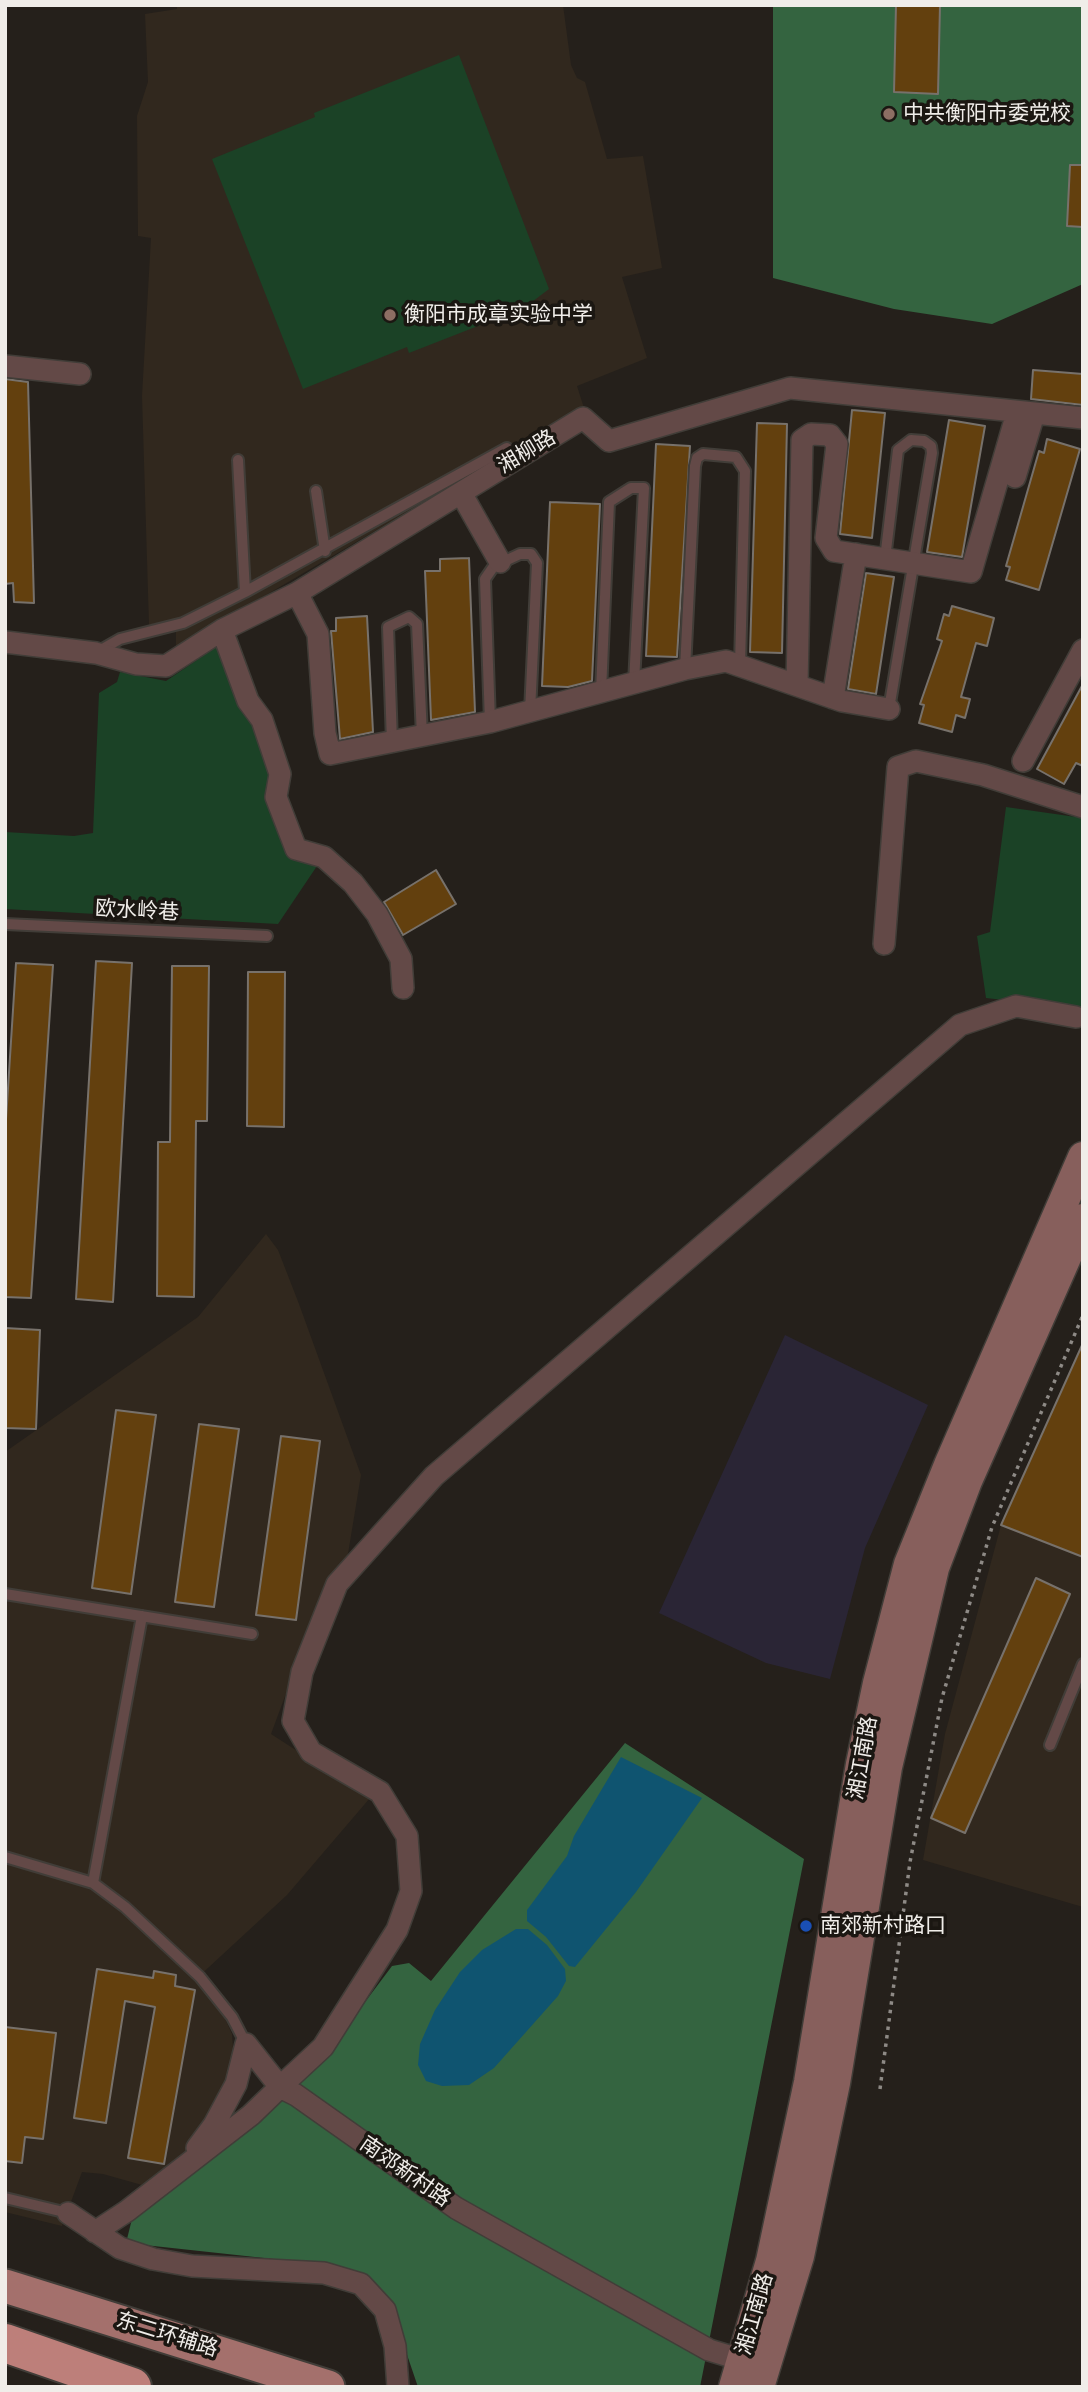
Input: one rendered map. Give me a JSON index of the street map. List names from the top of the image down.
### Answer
{
  "streets": {
    "main road": ["湘江南路", "东二环辅路"],
    "street": ["湘柳路", "南郊新村路"],
    "lane": ["欧水岭巷"]
  },
  "crossings": [
    ["湘江南路", "南郊新村路"]
  ],
  "places": ["中共衡阳市委党校", "衡阳市成章实验中学", "南郊新村路口"]
}
